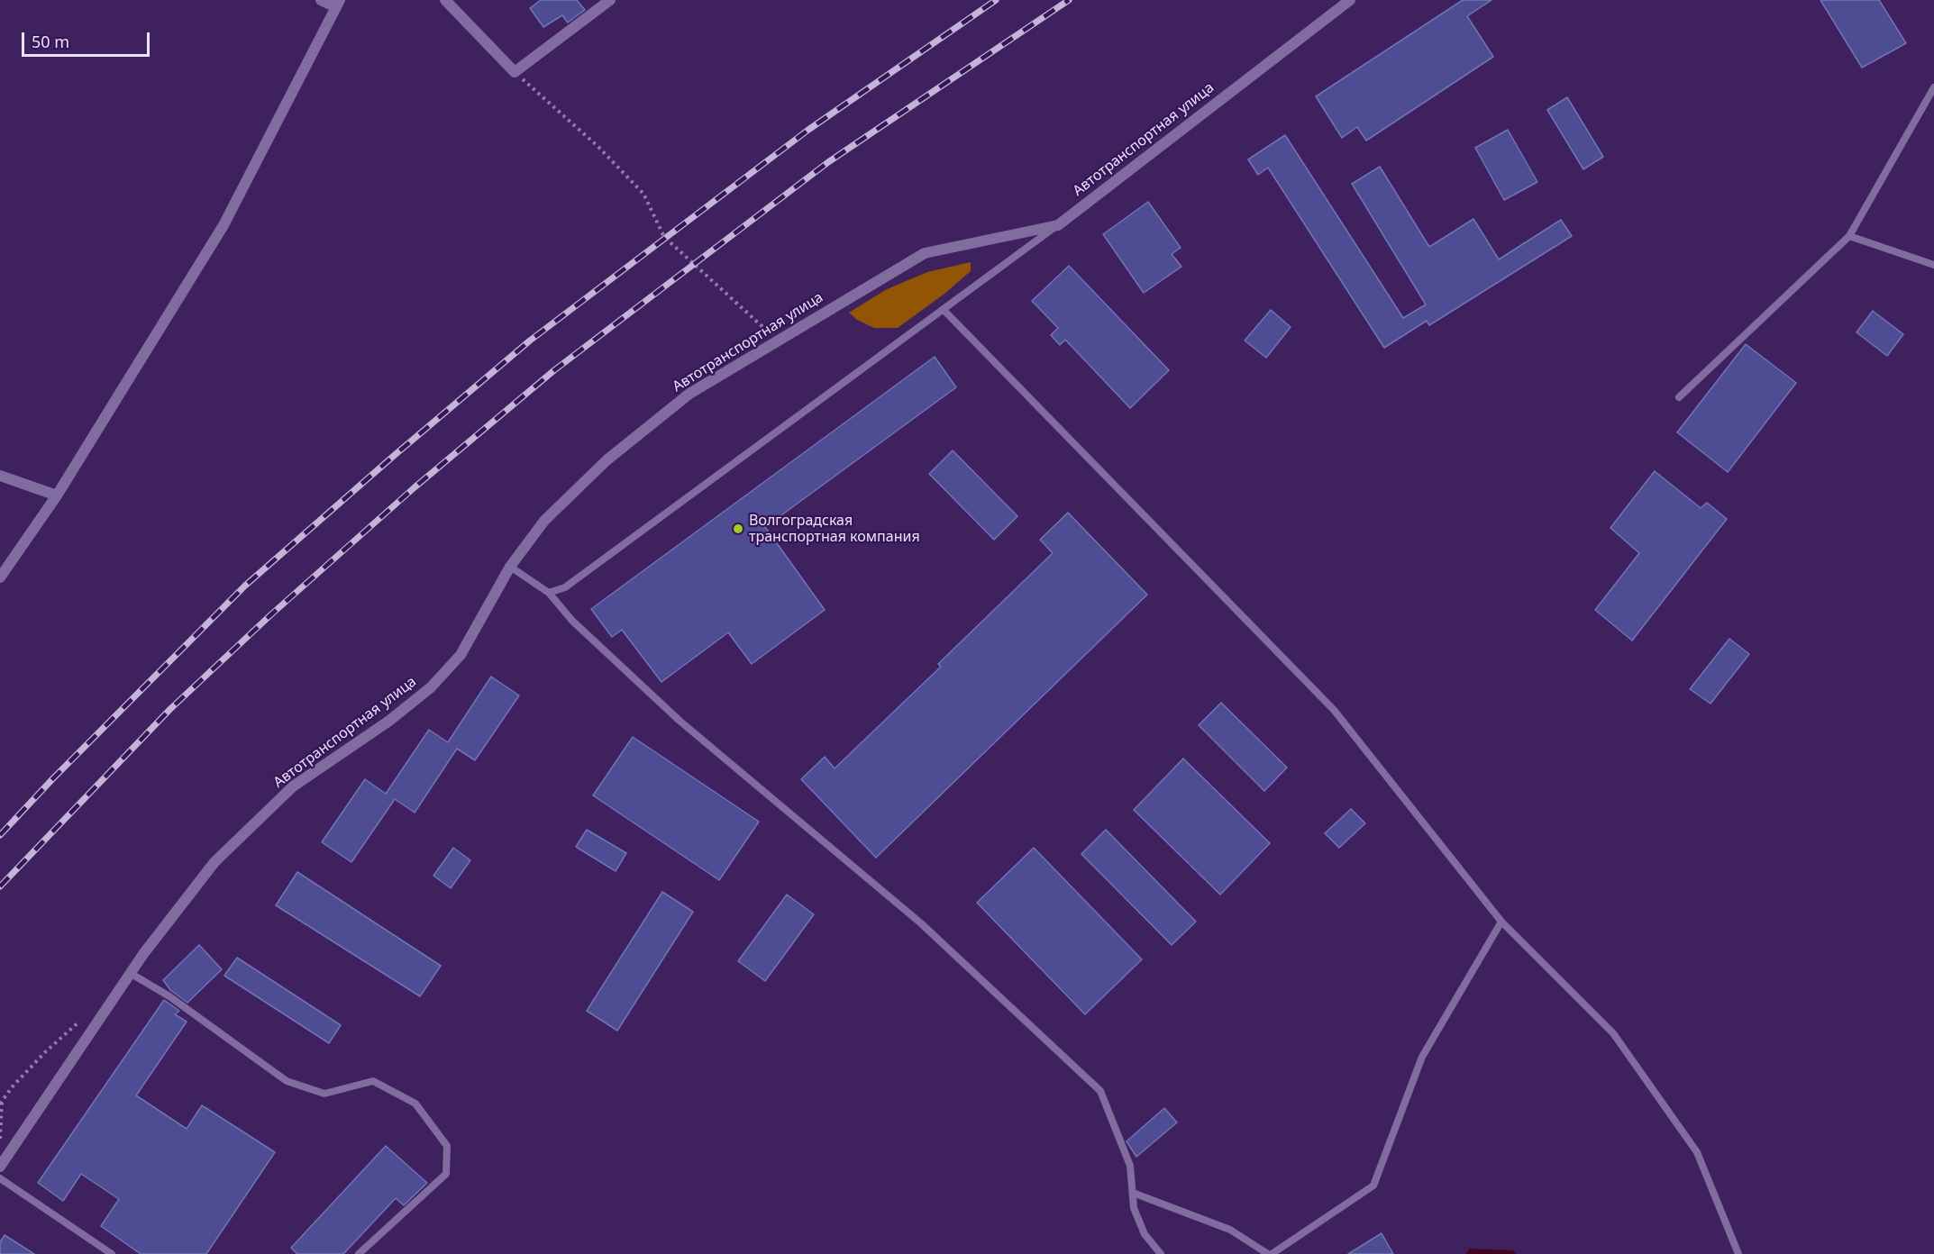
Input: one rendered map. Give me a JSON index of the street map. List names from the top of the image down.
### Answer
{
  "streets": {
    "street": ["Автотранспортная улица"]
  },
  "places": ["Волгоградская транспортная компания"],
  "scale_bar": "50 m"
}
